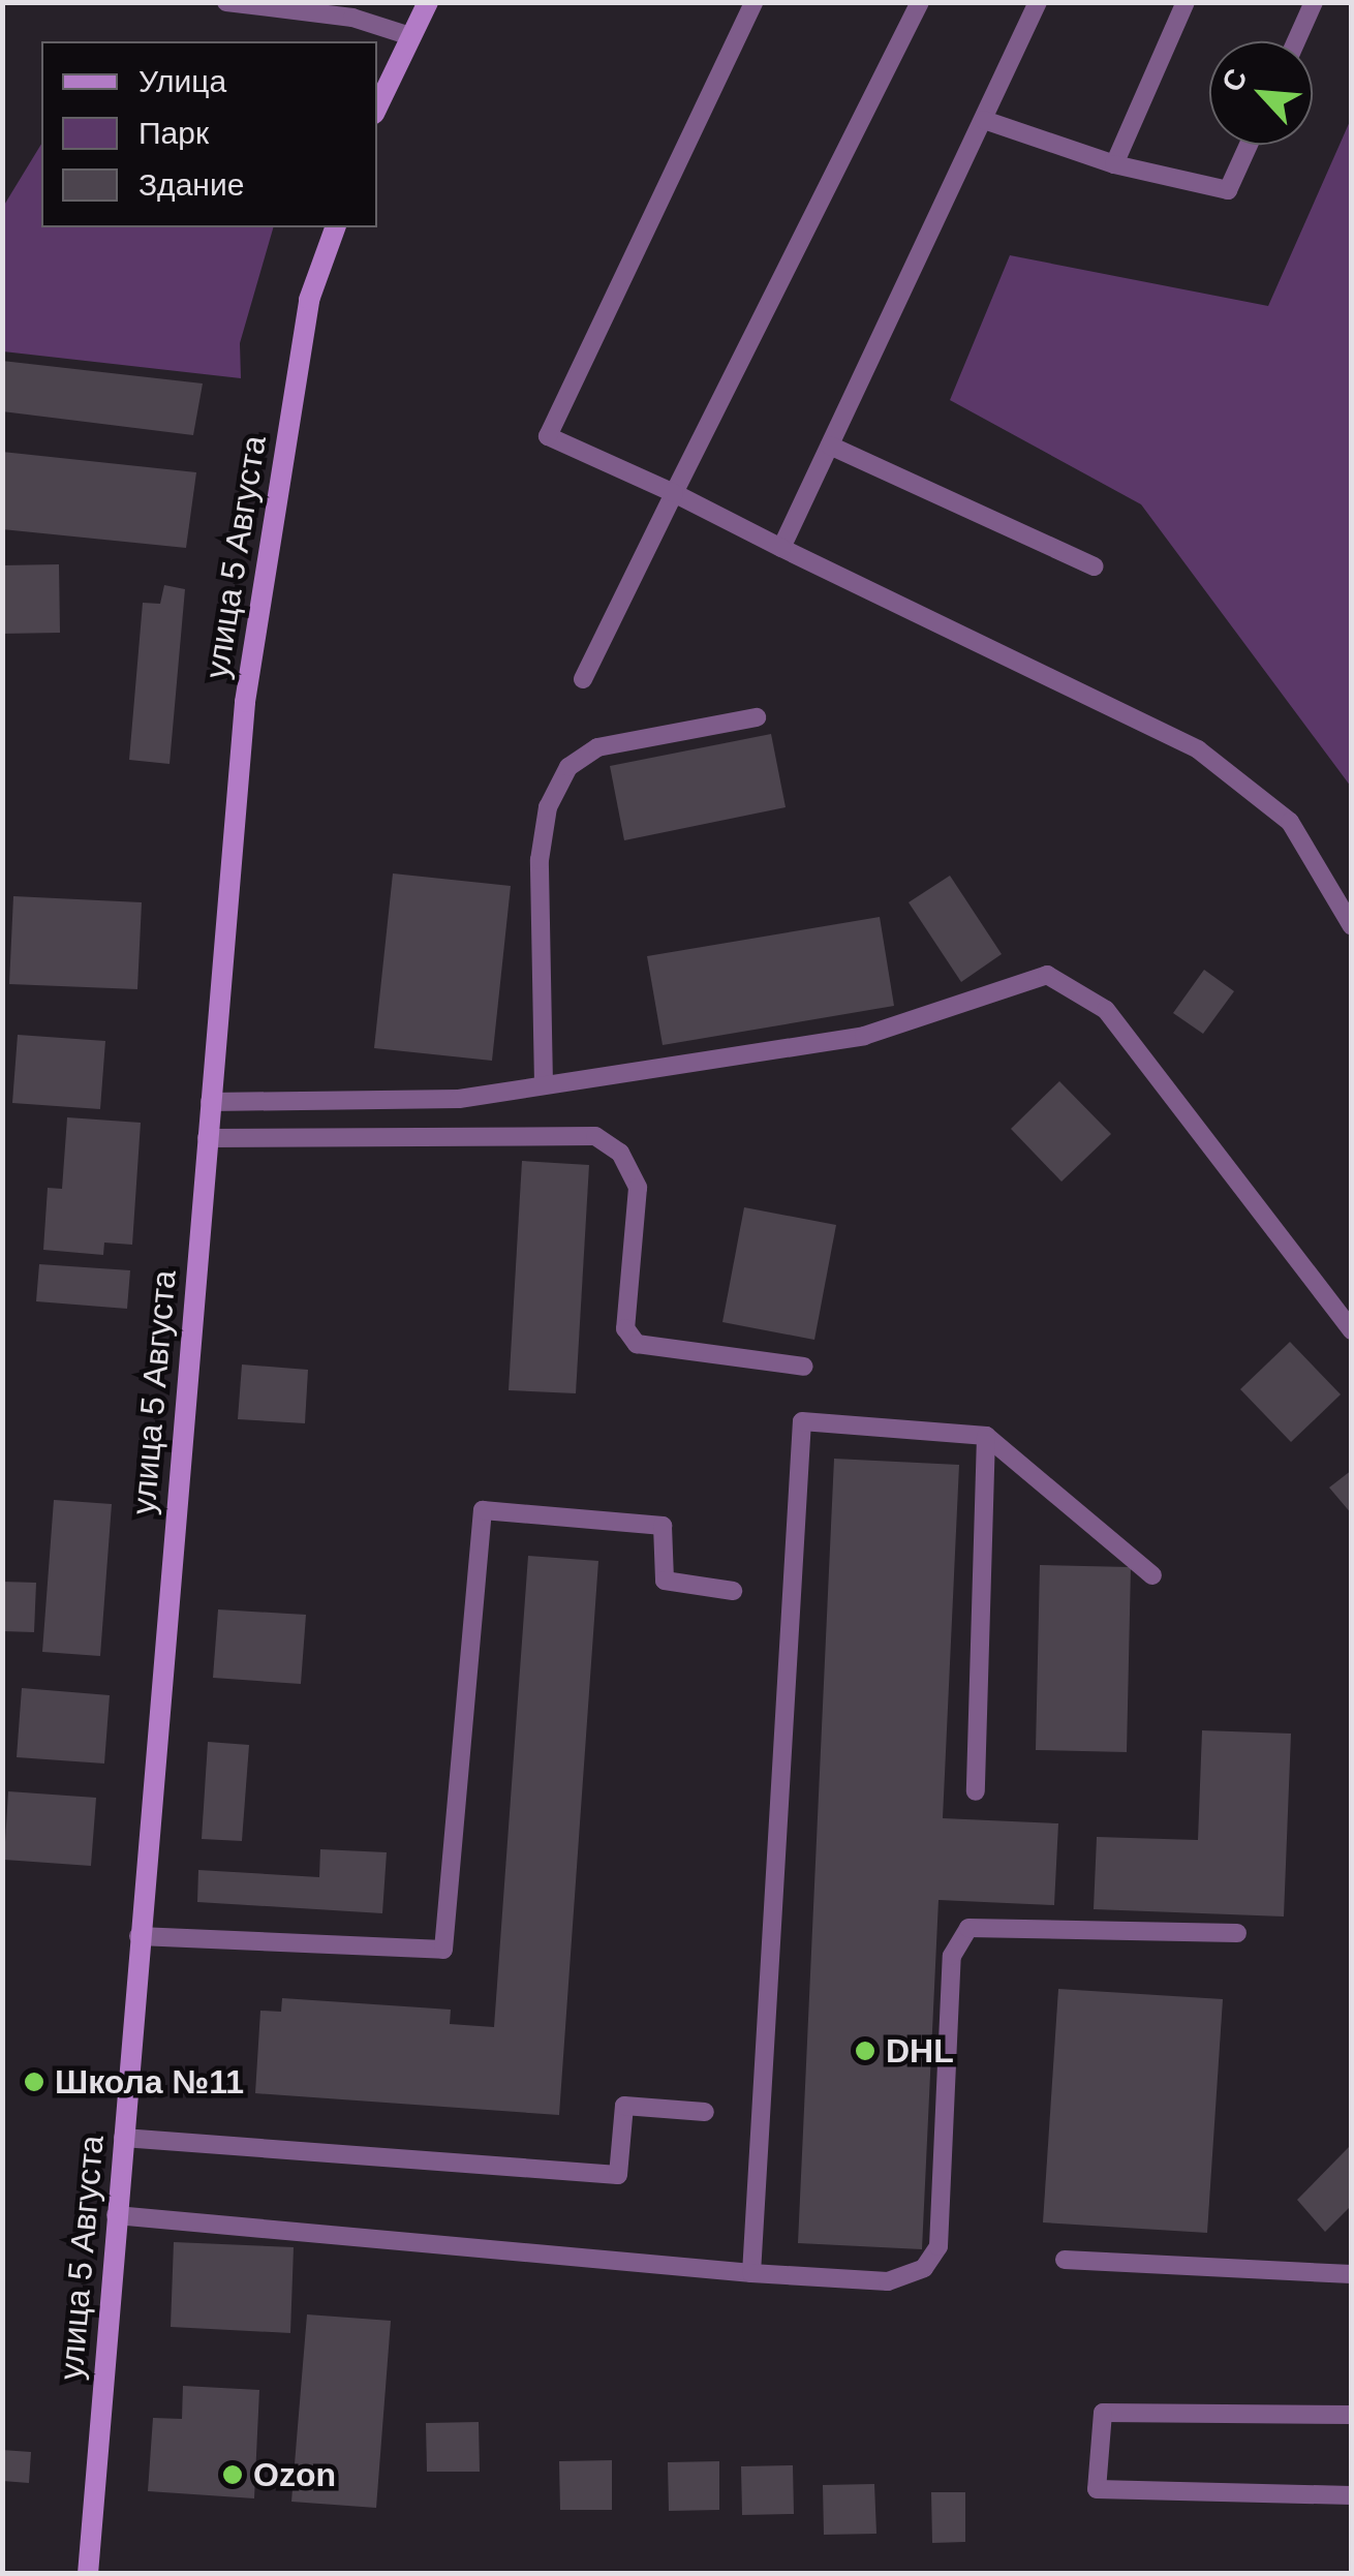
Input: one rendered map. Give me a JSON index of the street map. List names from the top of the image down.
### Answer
{
  "streets": {
    "main road": ["улица 5 Августа"]
  },
  "places": ["DHL", "Школа №11", "Ozon"],
  "legend": ["Улица", "Парк", "Здание"],
  "north": "top left"
}
